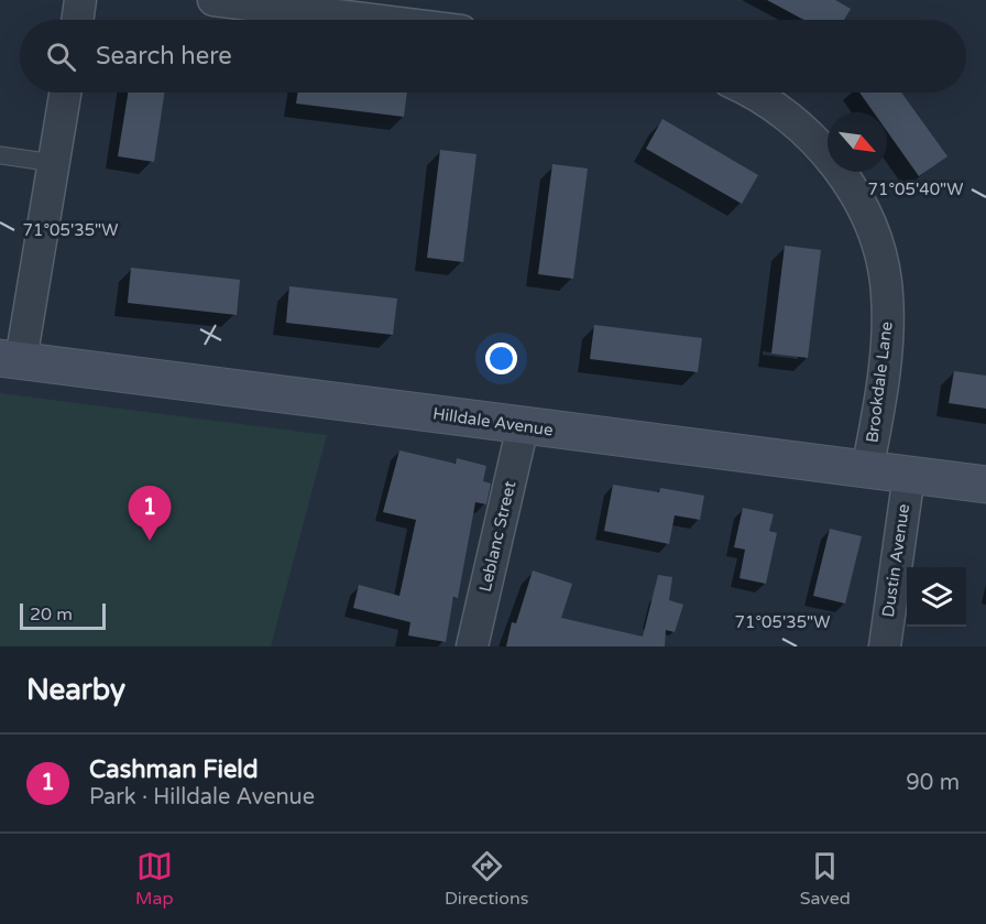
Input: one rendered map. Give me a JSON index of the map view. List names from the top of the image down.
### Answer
{
  "streets": {
    "main road": ["Hilldale Avenue"],
    "street": ["Brookdale Lane", "Leblanc Street", "Dustin Avenue"]
  },
  "crossings": [
    ["Brookdale Lane", "Hilldale Avenue"],
    ["Hilldale Avenue", "Leblanc Street"],
    ["Hilldale Avenue", "Dustin Avenue"]
  ],
  "scale_bar": "20 m",
  "north": "bottom right",
  "page": {
    "search": "Search here",
    "pins": "1",
    "scale": "20 m",
    "heading": "Nearby",
    "list": [
      {
        "mark": "1",
        "name": "Cashman Field",
        "note": "Park · Hilldale Avenue",
        "value": "90 m"
      }
    ],
    "nav": ["Map", "Directions", "Saved"]
  },
  "coordinates": ["71°05'40\"W", "71°05'35\"W"]
}
